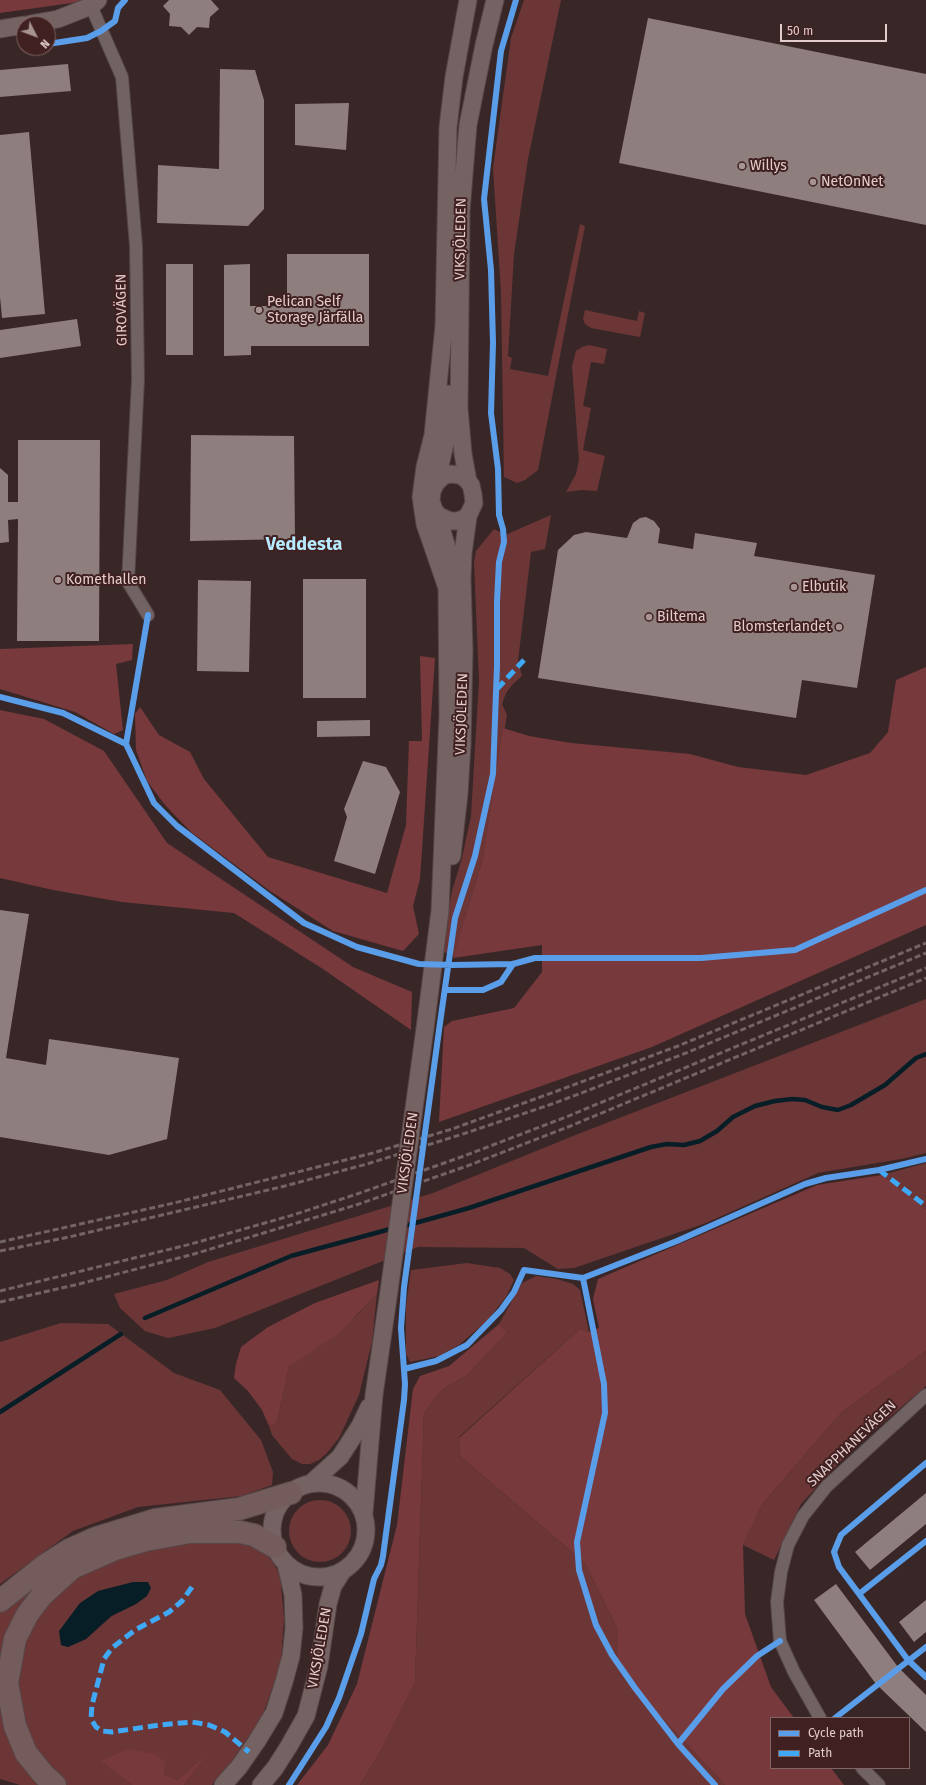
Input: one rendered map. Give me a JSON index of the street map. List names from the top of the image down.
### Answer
{
  "streets": {
    "main road": ["VIKSJÖLEDEN"],
    "street": ["GIROVÄGEN", "SNAPPHANEVÄGEN"]
  },
  "districts": ["Veddesta"],
  "places": [
    "Willys",
    "NetOnNet",
    "Pelican Self Storage Järfälla",
    "Komethallen",
    "Elbutik",
    "Biltema",
    "Blomsterlandet"
  ],
  "legend": ["Cycle path", "Path"],
  "scale_bar": "50 m",
  "north": "bottom right"
}
